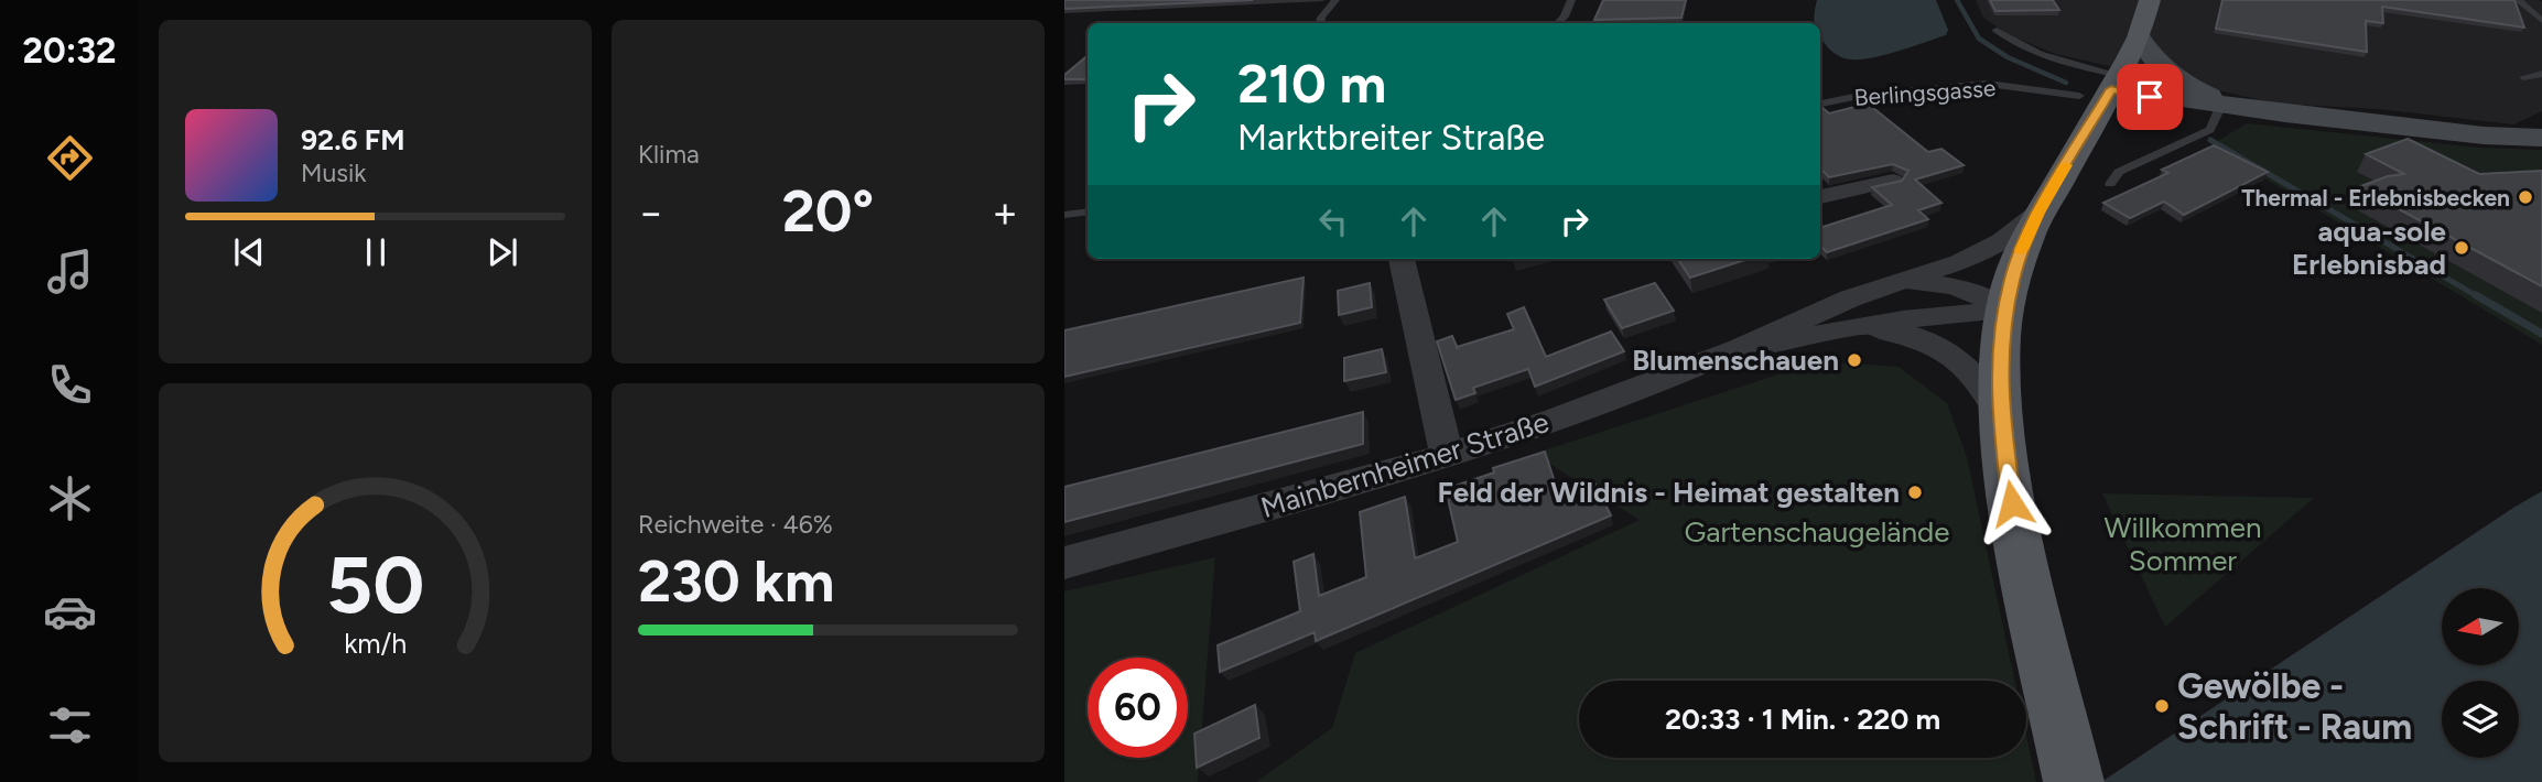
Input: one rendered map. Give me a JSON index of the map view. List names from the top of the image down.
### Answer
{
  "streets": {
    "main road": ["Mainbernheimer Straße"],
    "lane": ["Berlingsgasse"]
  },
  "parks": ["Willkommen Sommer", "Gartenschaugelände"],
  "places": [
    "Thermal - Erlebnisbecken",
    "aqua-sole Erlebnisbad",
    "Blumenschauen",
    "Feld der Wildnis - Heimat gestalten",
    "Gewölbe - Schrift - Raum"
  ],
  "north": "left",
  "page": {
    "tabs": "20:32",
    "tile": [
      "Klima",
      ["Reichweite · 46%", "230 km"]
    ],
    "turn": ["210 m", "Marktbreiter Straße"],
    "song": ["92.6 FM", "Musik"],
    "heat": ["−", "20°", "+"],
    "limit": "60",
    "trip": "20:33 · 1 Min. · 220 m",
    "gauge": ["50", "km/h"]
  }
}
